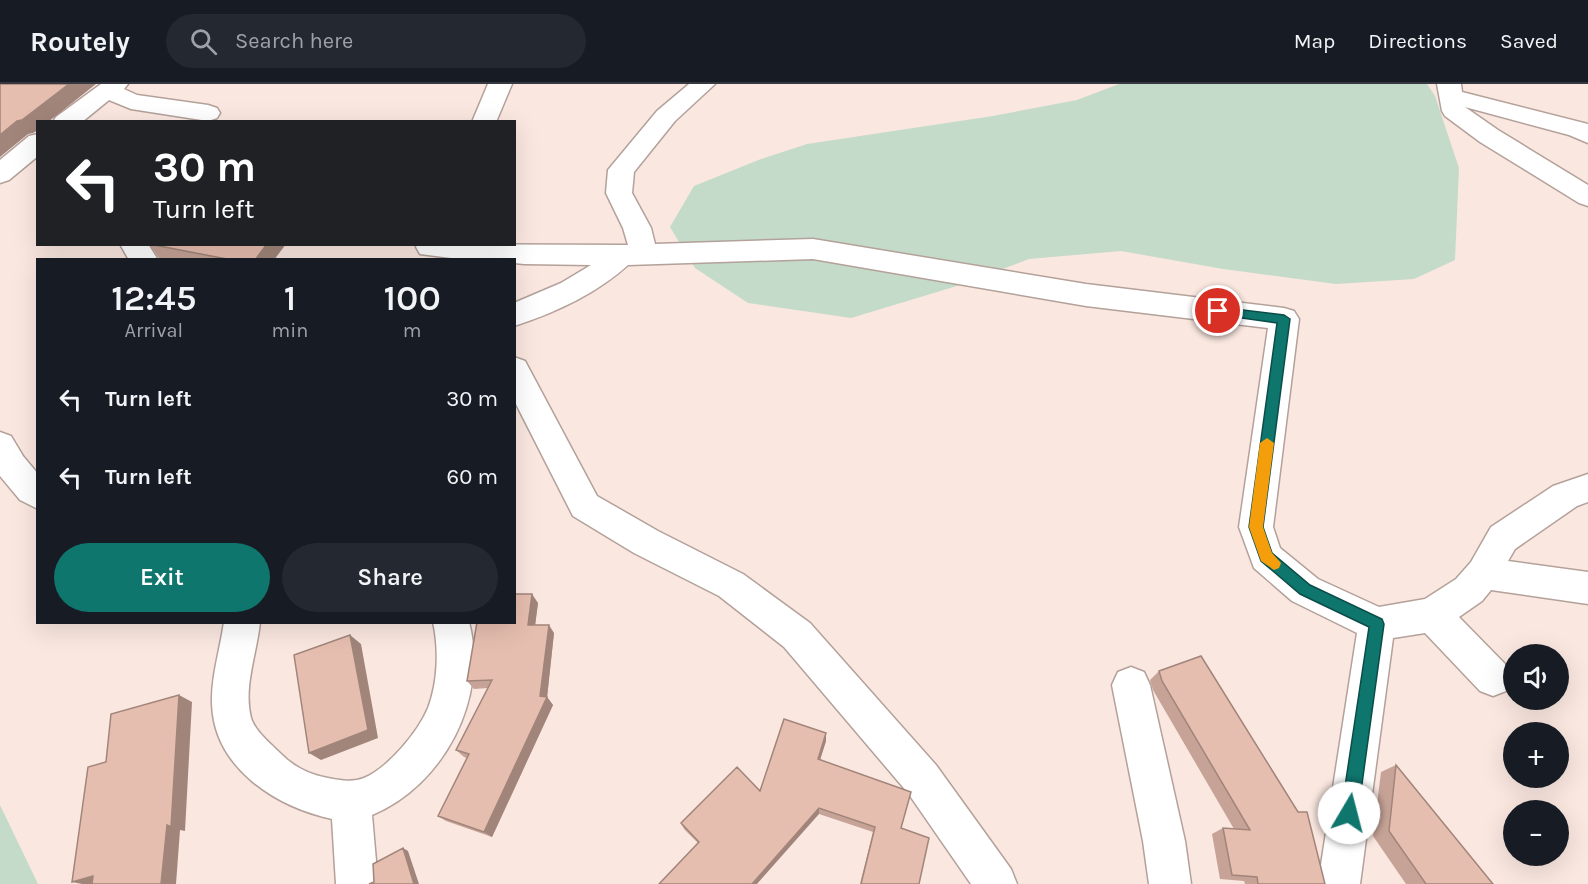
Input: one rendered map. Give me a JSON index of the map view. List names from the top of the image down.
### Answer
{
  "page": {
    "header": "Routely",
    "search": "Search here",
    "nav": ["Map", "Directions", "Saved"],
    "turn": ["30 m", "Turn left"],
    "eta": [
      "12:45",
      "Arrival",
      "1",
      "min",
      "100",
      "m"
    ],
    "list": [
      {
        "name": "Turn left",
        "value": "30 m"
      },
      {
        "name": "Turn left",
        "value": "60 m"
      }
    ],
    "buttons": ["Exit", "Share"],
    "map_buttons": ["+", "−"]
  }
}
